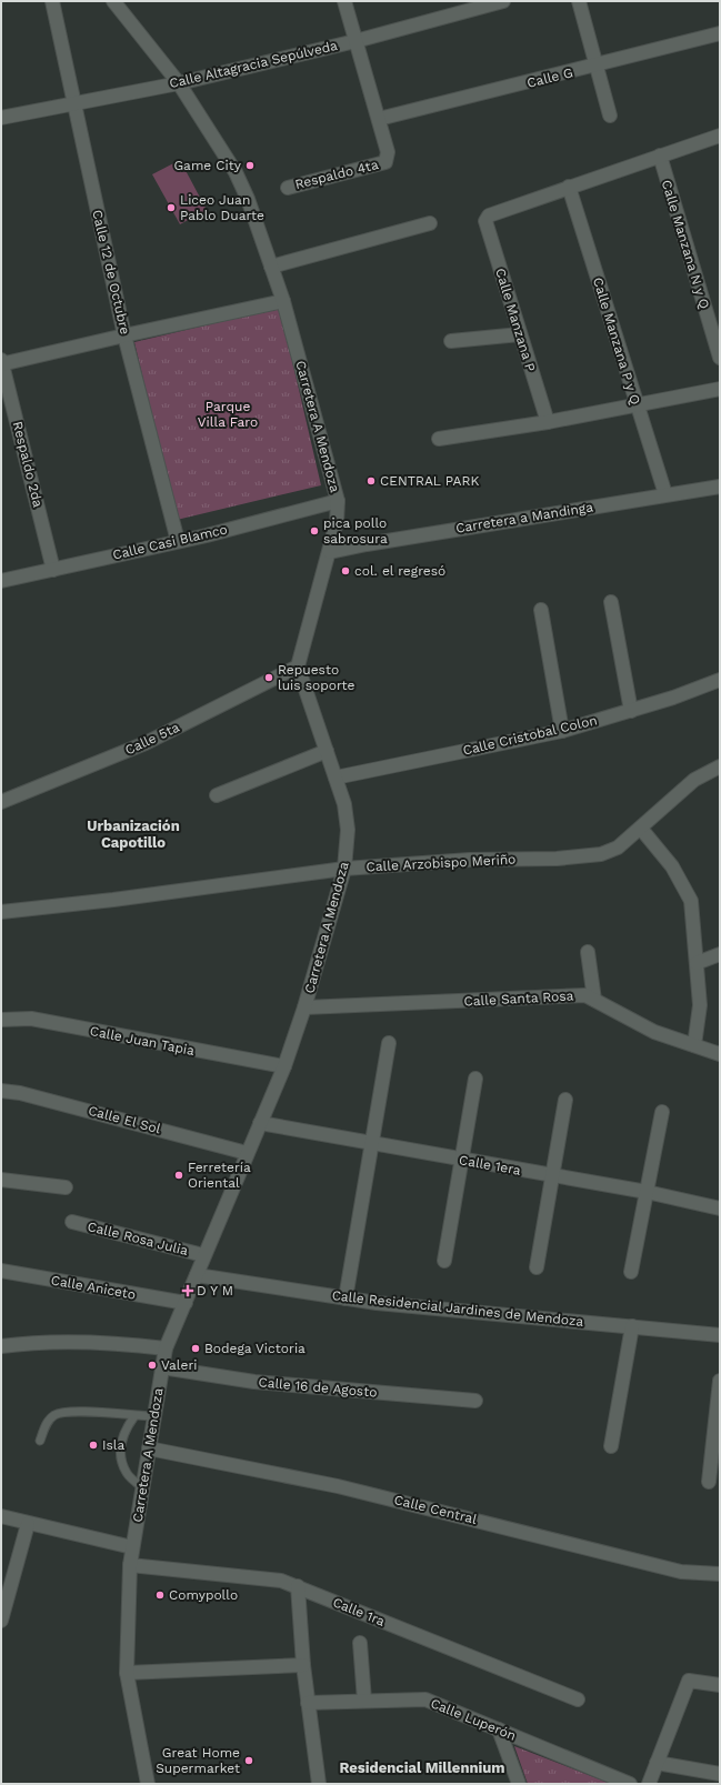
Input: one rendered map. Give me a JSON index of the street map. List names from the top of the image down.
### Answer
{
  "streets": {
    "street": [
      "Calle Altagracia Sepúlveda",
      "Calle G",
      "Respaldo 4ta",
      "Calle Manzana N y Q",
      "Calle 12 de Octubre",
      "Calle Manzana P",
      "Calle Manzana P y Q",
      "Carretera A Mendoza",
      "Respaldo 2da",
      "Carretera a Mandinga",
      "Calle Casi Blamco",
      "Calle Cristobal Colon",
      "Calle 5ta",
      "Calle Arzobispo Meriño",
      "Calle Santa Rosa",
      "Calle Juan Tapia",
      "Calle El Sol",
      "Calle 1era",
      "Calle Rosa Julia",
      "Calle Aniceto",
      "Calle Residencial Jardines de Mendoza",
      "Calle 16 de Agosto",
      "Calle Central",
      "Calle 1ra",
      "Calle Luperón"
    ]
  },
  "crossings": [
    ["Calle Altagracia Sepúlveda", "Calle 12 de Octubre"],
    ["Calle Altagracia Sepúlveda", "Carretera A Mendoza"],
    ["Calle G", "Respaldo 4ta"],
    ["Calle 12 de Octubre", "Calle Casi Blamco"],
    ["Calle Manzana P", "Calle Manzana P y Q"],
    ["Calle Manzana P y Q", "Carretera a Mandinga"],
    ["Carretera A Mendoza", "Carretera a Mandinga"],
    ["Carretera A Mendoza", "Calle Casi Blamco"],
    ["Carretera A Mendoza", "Calle Cristobal Colon"],
    ["Carretera A Mendoza", "Calle 5ta"],
    ["Carretera A Mendoza", "Calle Arzobispo Meriño"],
    ["Carretera A Mendoza", "Calle Santa Rosa"],
    ["Carretera A Mendoza", "Calle Juan Tapia"],
    ["Carretera A Mendoza", "Calle El Sol"],
    ["Carretera A Mendoza", "Calle 1era"],
    ["Carretera A Mendoza", "Calle Rosa Julia"],
    ["Carretera A Mendoza", "Calle Aniceto"],
    ["Carretera A Mendoza", "Calle Residencial Jardines de Mendoza"],
    ["Carretera A Mendoza", "Calle 16 de Agosto"],
    ["Carretera A Mendoza", "Calle Central"],
    ["Carretera A Mendoza", "Calle 1ra"],
    ["Respaldo 2da", "Calle Casi Blamco"]
  ],
  "districts": ["Urbanización Capotillo", "Residencial Millennium"],
  "parks": ["Parque Villa Faro"],
  "places": {
    "other": [
      "Game City",
      "Liceo Juan Pablo Duarte",
      "CENTRAL PARK",
      "pica pollo sabrosura",
      "col. el regresó",
      "Repuesto luis soporte",
      "Ferretería Oriental",
      "Bodega Victoria",
      "Valeri",
      "Isla",
      "Comypollo",
      "Great Home Supermarket"
    ],
    "health": ["D Y M"]
  }
}
